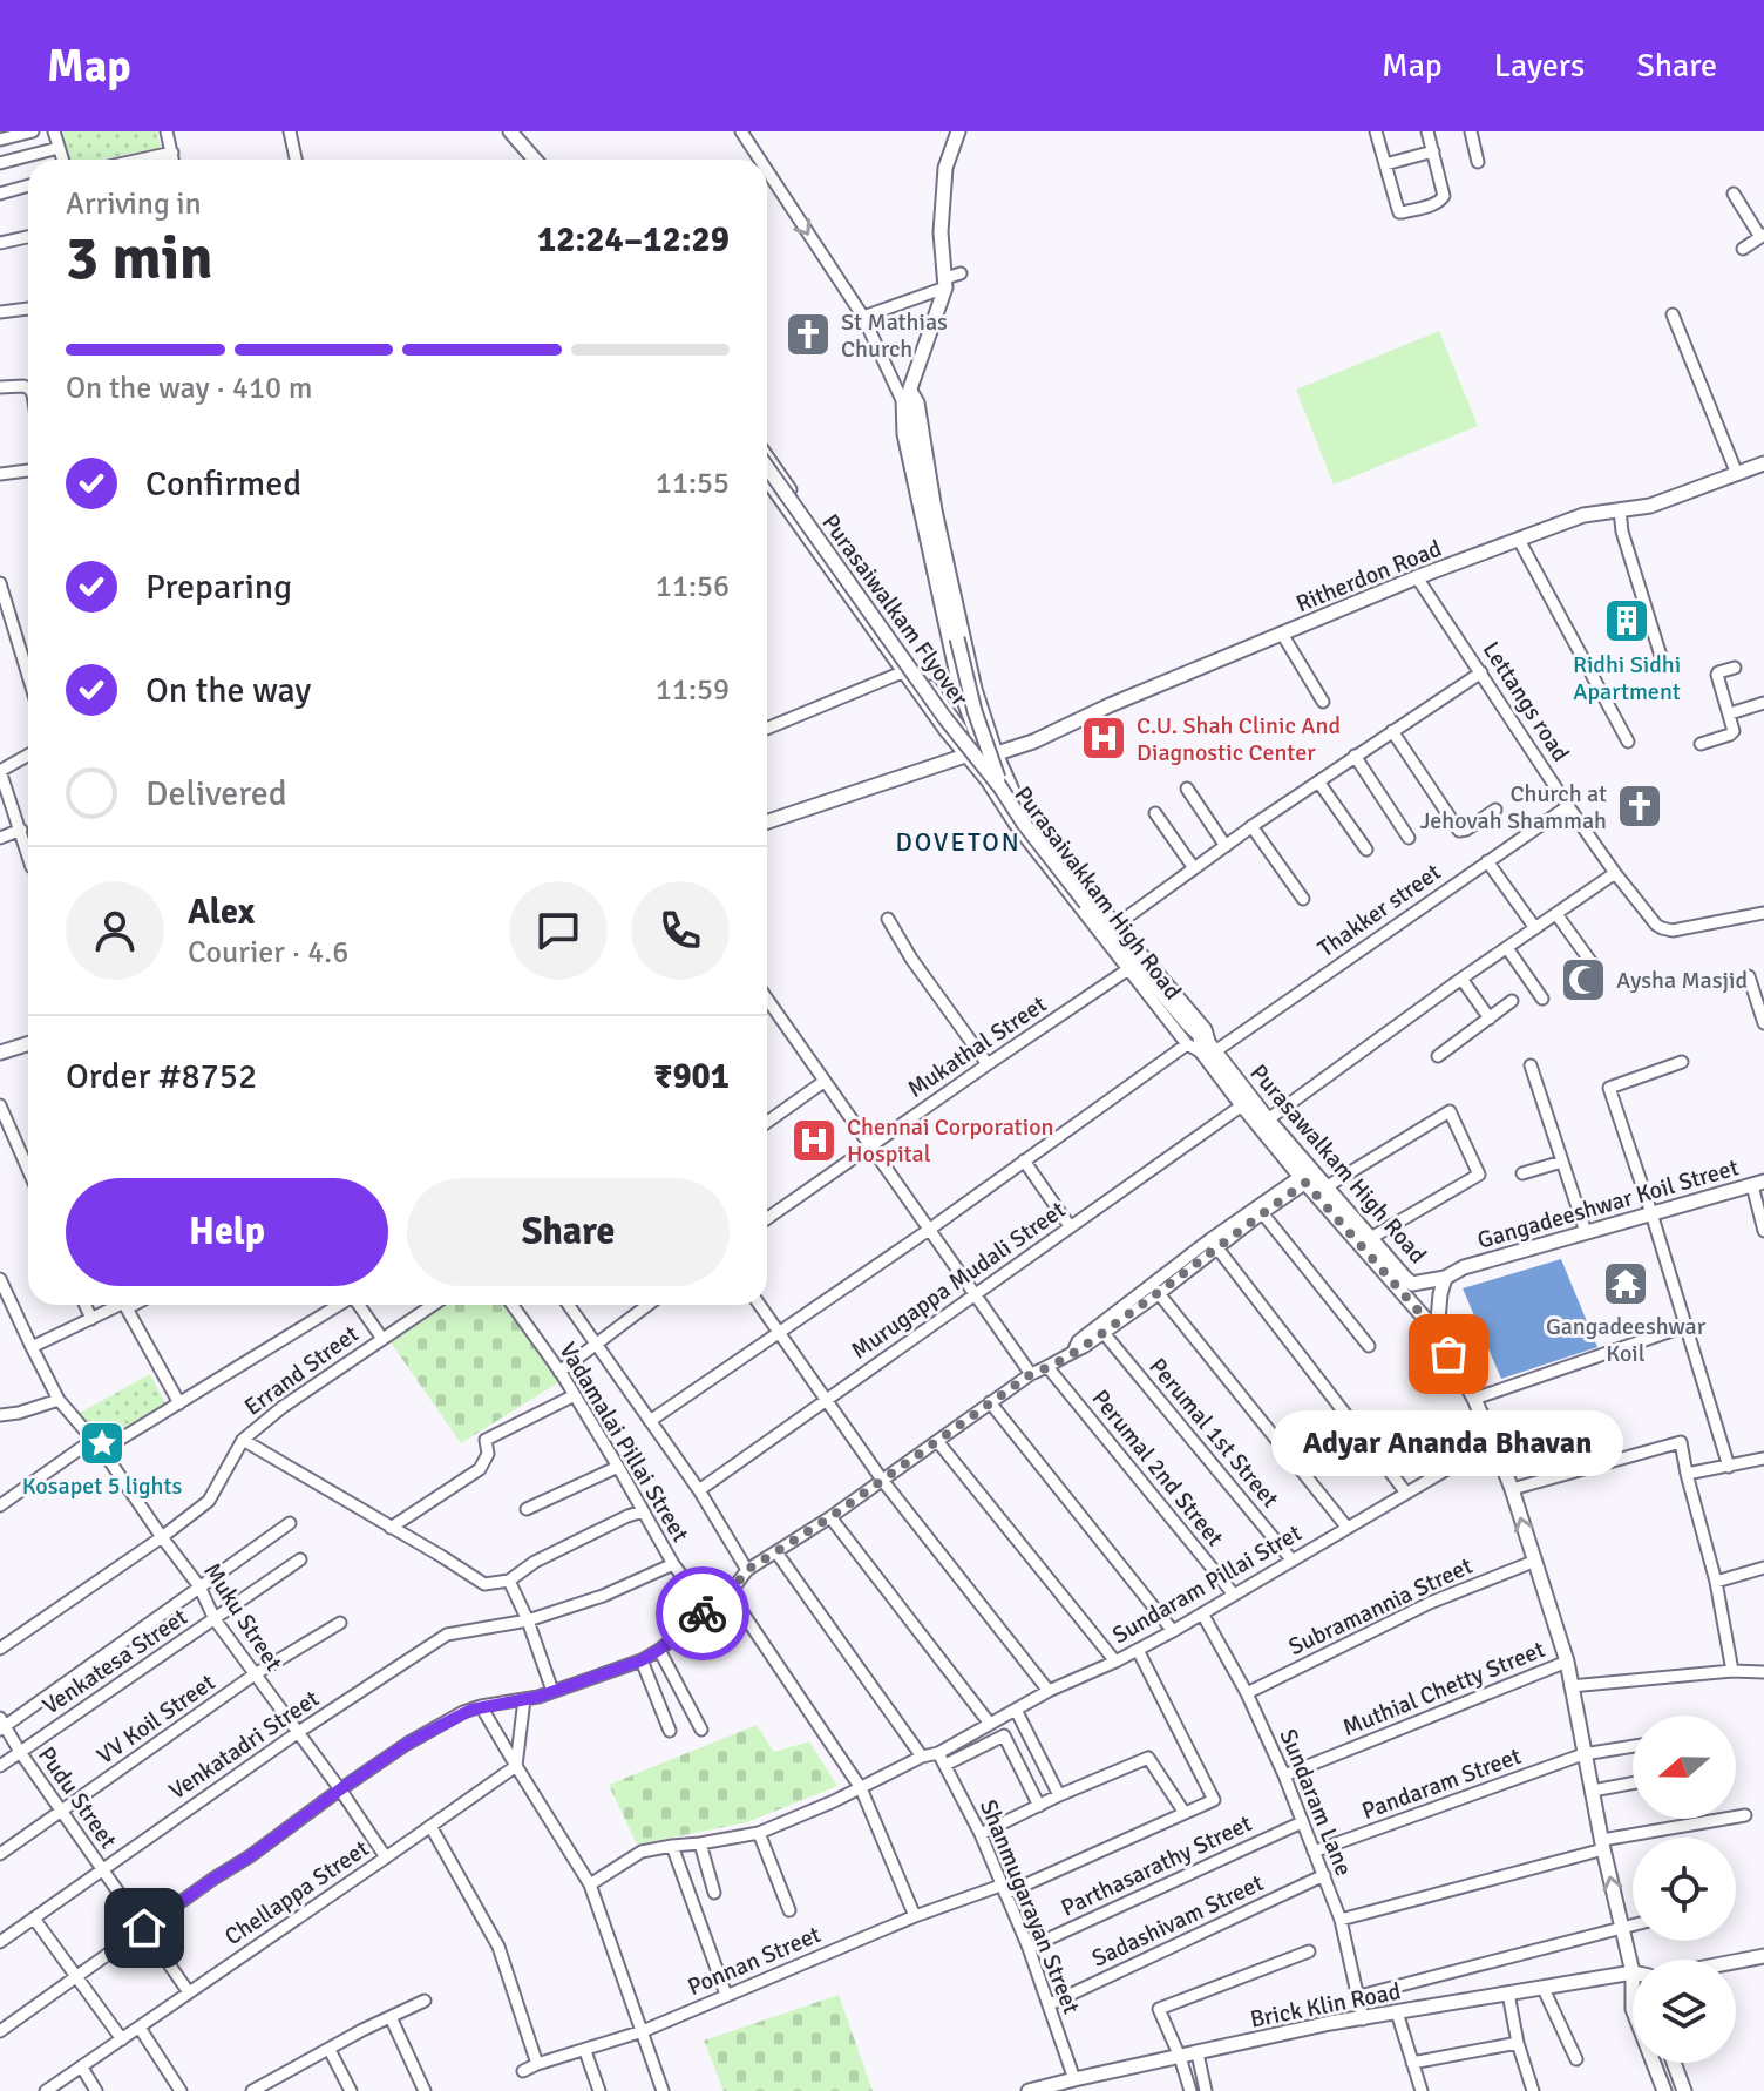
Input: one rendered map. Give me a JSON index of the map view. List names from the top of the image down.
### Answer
{
  "streets": {
    "main road": [
      "Ritherdon Road",
      "Purasaiwalkam Flyover",
      "Purasawalkam High Road",
      "Gangadeeshwar Koil Street",
      "Brick Klin Road"
    ],
    "street": [
      "Lettangs road",
      "Purasaivakkam High Road",
      "Thakker street",
      "Mukathal Street",
      "Murugappa Mudali Street",
      "Errand Street",
      "Perumal 1st Street",
      "Vadamalai Pillai Street",
      "Perumal 2nd Street",
      "Sundaram Pillai Stret",
      "Subramannia Street",
      "Muku Street",
      "Venkatesa Street",
      "Muthial Chetty Street",
      "VV Koil Street",
      "Venkatadri Street",
      "Pandaram Street",
      "Pudu Street",
      "Sundaram Lane",
      "Parthasarathy Street",
      "Chellappa Street",
      "Shanmugarayan Street",
      "Sadashivam Street",
      "Ponnan Street"
    ]
  },
  "crossings": [
    ["Ritherdon Road", "Lettangs road"],
    ["Ritherdon Road", "Purasaivakkam High Road"],
    ["Purasaiwalkam Flyover", "Purasaivakkam High Road"],
    ["Purasaiwalkam Flyover", "Thakker street"],
    ["Purasaiwalkam Flyover", "Purasawalkam High Road"],
    ["Lettangs road", "Thakker street"],
    ["Purasaivakkam High Road", "Thakker street"],
    ["Purasaivakkam High Road", "Mukathal Street"],
    ["Purasaivakkam High Road", "Purasawalkam High Road"],
    ["Thakker street", "Purasawalkam High Road"],
    ["Purasawalkam High Road", "Gangadeeshwar Koil Street"],
    ["Purasawalkam High Road", "Murugappa Mudali Street"],
    ["Purasawalkam High Road", "Sundaram Pillai Stret"],
    ["Purasawalkam High Road", "Subramannia Street"],
    ["Purasawalkam High Road", "Muthial Chetty Street"],
    ["Purasawalkam High Road", "Pandaram Street"],
    ["Purasawalkam High Road", "Brick Klin Road"],
    ["Errand Street", "Muku Street"],
    ["Perumal 1st Street", "Sundaram Pillai Stret"],
    ["Vadamalai Pillai Street", "Venkatadri Street"],
    ["Perumal 2nd Street", "Sundaram Pillai Stret"],
    ["Sundaram Pillai Stret", "Sundaram Lane"],
    ["Sundaram Pillai Stret", "Shanmugarayan Street"],
    ["Sundaram Pillai Stret", "Ponnan Street"],
    ["Subramannia Street", "Sundaram Lane"],
    ["Muku Street", "Venkatesa Street"],
    ["Muku Street", "VV Koil Street"],
    ["Muku Street", "Venkatadri Street"],
    ["Muku Street", "Chellappa Street"],
    ["Venkatesa Street", "Pudu Street"],
    ["Muthial Chetty Street", "Sundaram Lane"],
    ["VV Koil Street", "Pudu Street"],
    ["Venkatadri Street", "Pudu Street"],
    ["Pandaram Street", "Sundaram Lane"],
    ["Pudu Street", "Chellappa Street"],
    ["Sundaram Lane", "Parthasarathy Street"],
    ["Sundaram Lane", "Sadashivam Street"],
    ["Sundaram Lane", "Brick Klin Road"],
    ["Parthasarathy Street", "Shanmugarayan Street"],
    ["Shanmugarayan Street", "Sadashivam Street"],
    ["Shanmugarayan Street", "Ponnan Street"],
    ["Shanmugarayan Street", "Brick Klin Road"]
  ],
  "districts": ["DOVETON"],
  "places": {
    "church": ["St Mathias Church", "Church at Jehovah Shammah"],
    "building": ["Ridhi Sidhi Apartment"],
    "hospital": ["C.U. Shah Clinic And Diagnostic Center", "Chennai Corporation Hospital"],
    "mosque": ["Aysha Masjid"],
    "temple": ["Gangadeeshwar Koil"],
    "other": ["Adyar Ananda Bhavan"],
    "place": ["Kosapet 5 lights"]
  },
  "north": "left",
  "page": {
    "header": "Map",
    "nav": ["Map", "Layers", "Share"],
    "heading": ["3 min", "Arriving in", "12:24–12:29"],
    "panel": [
      "Alex",
      "Courier · 4.6",
      "Order #8752",
      "₹901"
    ],
    "bar": "On the way · 410 m",
    "list": [
      ["Confirmed", "11:55"],
      ["Preparing", "11:56"],
      ["On the way", "11:59"],
      "Delivered"
    ],
    "buttons": ["Help", "Share"],
    "bubble": "Adyar Ananda Bhavan"
  }
}
